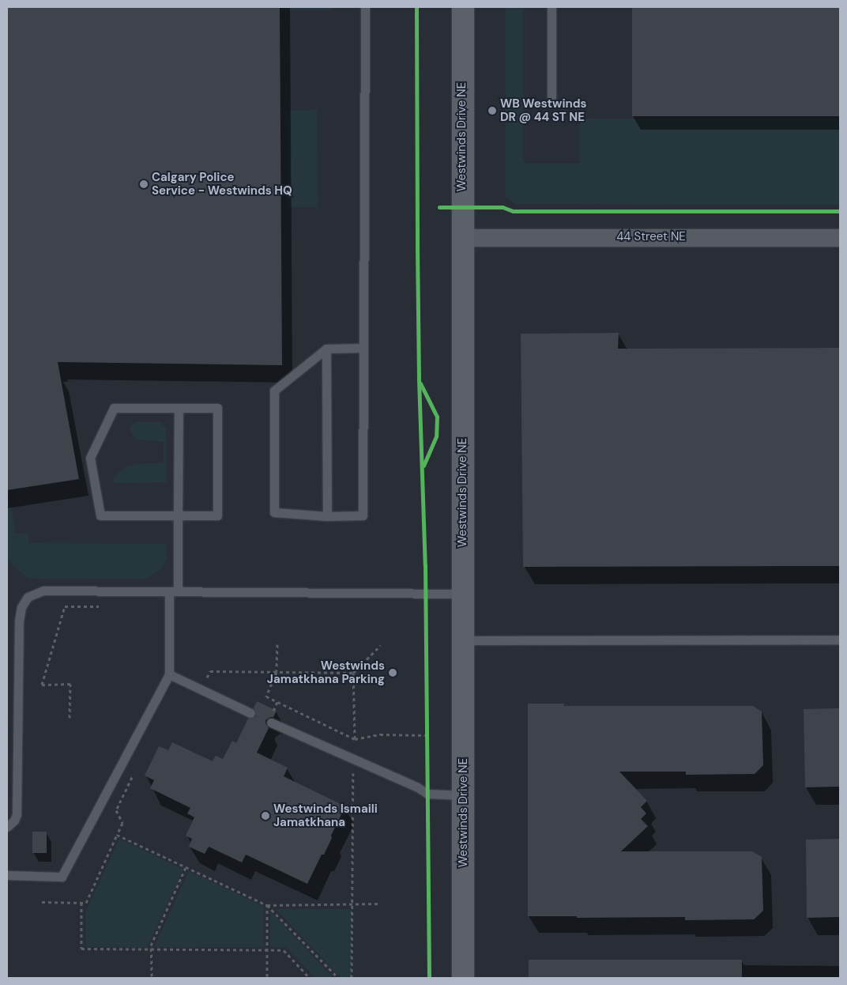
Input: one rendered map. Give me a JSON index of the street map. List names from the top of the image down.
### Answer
{
  "streets": {
    "street": ["Westwinds Drive NE", "44 Street NE"]
  },
  "crossings": [
    ["Westwinds Drive NE", "44 Street NE"]
  ],
  "places": [
    "WB Westwinds DR @ 44 ST NE",
    "Calgary Police Service - Westwinds HQ",
    "Westwinds Jamatkhana Parking",
    "Westwinds Ismaili Jamatkhana"
  ]
}
